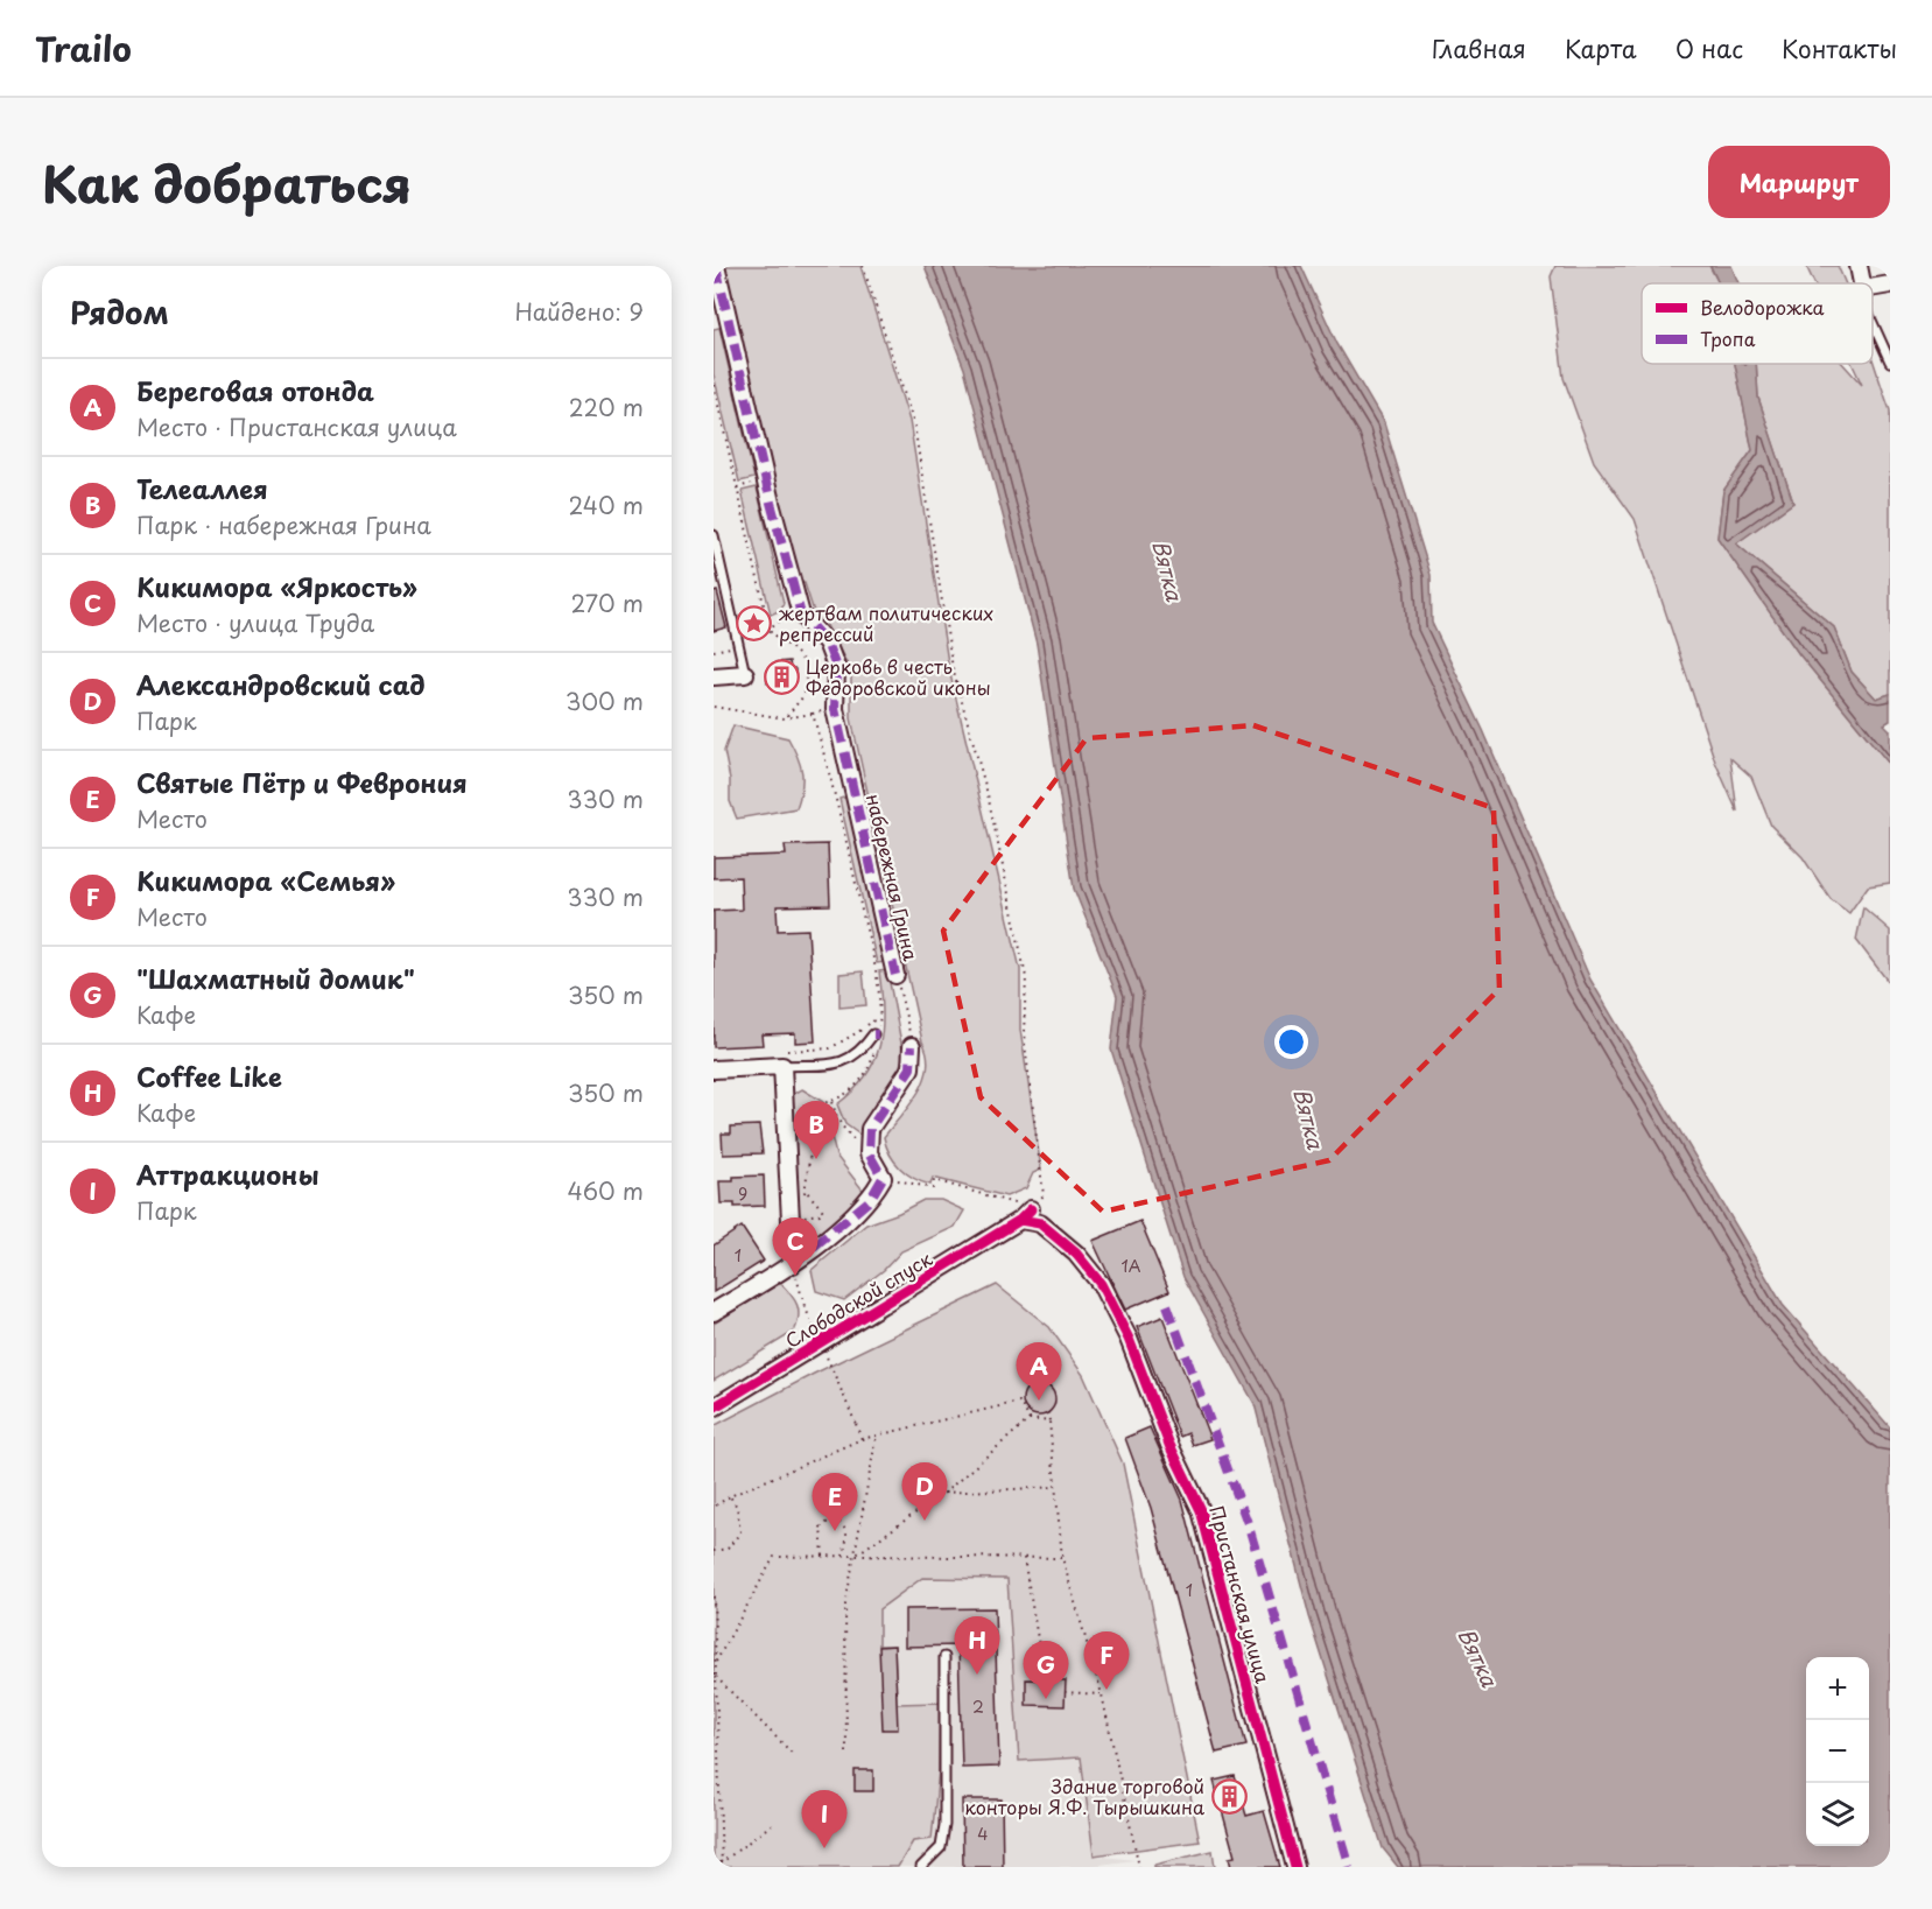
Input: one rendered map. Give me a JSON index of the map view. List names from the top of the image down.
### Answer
{
  "streets": {
    "street": ["набережная Грина", "Слободской спуск", "Пристанская улица"]
  },
  "crossings": [
    ["Слободской спуск", "Пристанская улица"]
  ],
  "water": ["Вятка"],
  "places": {
    "place": ["жертвам политических репрессий"],
    "building": ["Церковь в честь Федоровской иконы", "Здание торговой конторы Я.Ф. Тырышкина"]
  },
  "house_numbers": [
    "9",
    "1",
    "1А",
    "1",
    "2",
    "4"
  ],
  "legend": ["Велодорожка", "Тропа"],
  "page": {
    "header": "Trailo",
    "nav": [
      "Главная",
      "Карта",
      "О нас",
      "Контакты"
    ],
    "title": "Как добраться",
    "buttons": "Маршрут",
    "heading": ["Рядом", "Найдено: 9"],
    "list": [
      {
        "mark": "A",
        "name": "Береговая отонда",
        "note": "Место · Пристанская улица",
        "value": "220 m"
      },
      {
        "mark": "B",
        "name": "Телеаллея",
        "note": "Парк · набережная Грина",
        "value": "240 m"
      },
      {
        "mark": "C",
        "name": "Кикимора «Яркость»",
        "note": "Место · улица Труда",
        "value": "270 m"
      },
      {
        "mark": "D",
        "name": "Александровский сад",
        "note": "Парк",
        "value": "300 m"
      },
      {
        "mark": "E",
        "name": "Святые Пётр и Феврония",
        "note": "Место",
        "value": "330 m"
      },
      {
        "mark": "F",
        "name": "Кикимора «Семья»",
        "note": "Место",
        "value": "330 m"
      },
      {
        "mark": "G",
        "name": "\"Шахматный домик\"",
        "note": "Кафе",
        "value": "350 m"
      },
      {
        "mark": "H",
        "name": "Coffee Like",
        "note": "Кафе",
        "value": "350 m"
      },
      {
        "mark": "I",
        "name": "Аттракционы",
        "note": "Парк",
        "value": "460 m"
      }
    ],
    "pins": [
      "B",
      "C",
      "A",
      "D",
      "E",
      "H",
      "F",
      "G",
      "I"
    ],
    "map_buttons": ["+", "−"]
  }
}
